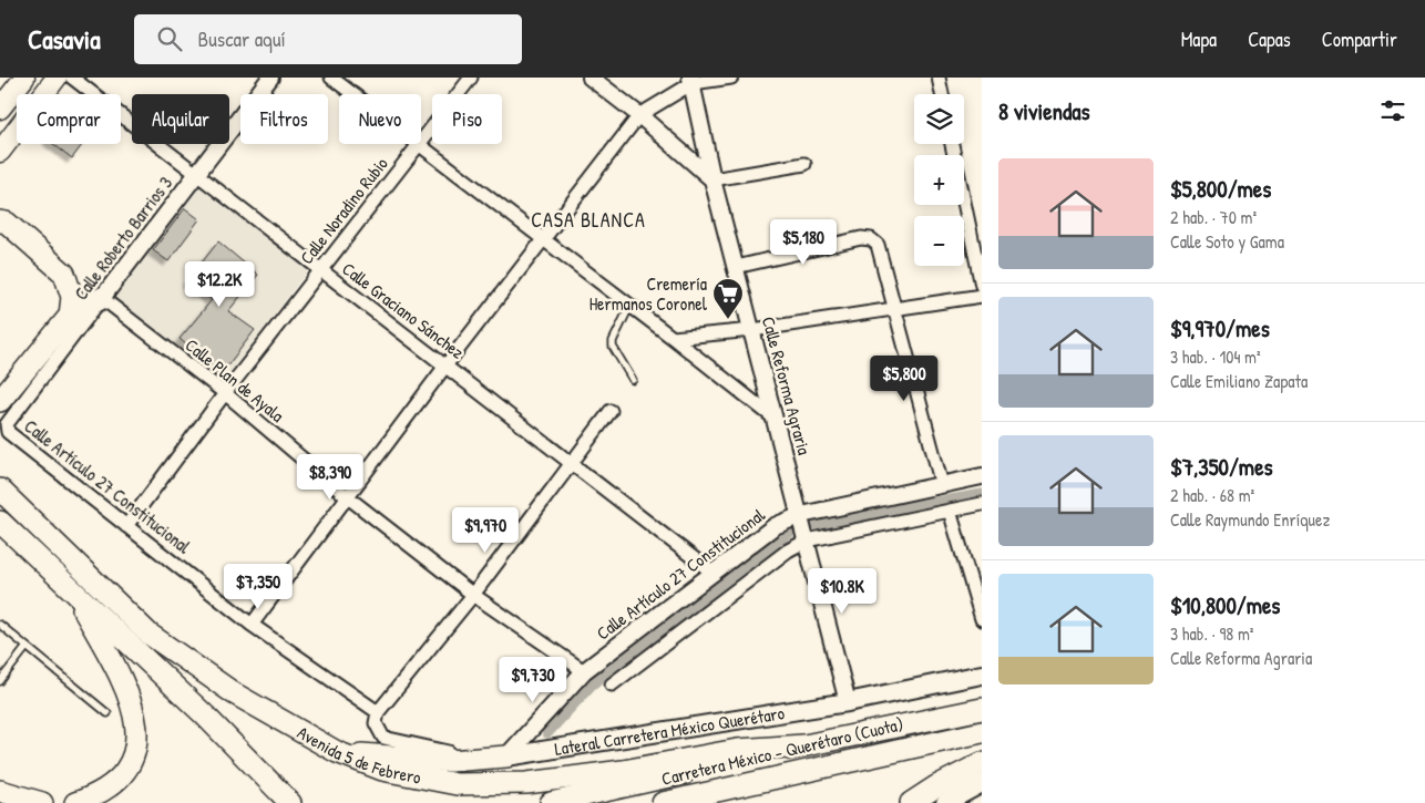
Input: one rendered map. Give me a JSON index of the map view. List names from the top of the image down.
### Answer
{
  "streets": {
    "highway": ["Carretera México - Querétaro (Cuota)", "Avenida 5 de Febrero"],
    "main road": ["Lateral Carretera México Querétaro"],
    "street": [
      "Calle Noradino Rubio",
      "Calle Roberto Barrios 3",
      "Calle Graciano Sánchez",
      "Calle Plan de Ayala",
      "Calle Reforma Agraria",
      "Calle Artículo 27 Constitucional"
    ]
  },
  "crossings": [
    ["Calle Noradino Rubio", "Calle Graciano Sánchez"],
    ["Calle Noradino Rubio", "Calle Plan de Ayala"],
    ["Calle Noradino Rubio", "Calle Artículo 27 Constitucional"],
    ["Calle Roberto Barrios 3", "Calle Graciano Sánchez"],
    ["Calle Roberto Barrios 3", "Calle Plan de Ayala"],
    ["Calle Roberto Barrios 3", "Calle Artículo 27 Constitucional"],
    ["Calle Graciano Sánchez", "Calle Artículo 27 Constitucional"],
    ["Calle Plan de Ayala", "Calle Artículo 27 Constitucional"],
    ["Calle Reforma Agraria", "Calle Artículo 27 Constitucional"],
    ["Calle Reforma Agraria", "Lateral Carretera México Querétaro"],
    ["Calle Artículo 27 Constitucional", "Lateral Carretera México Querétaro"],
    ["Carretera México - Querétaro (Cuota)", "Avenida 5 de Febrero"]
  ],
  "districts": ["CASA BLANCA"],
  "places": {
    "supermarket": ["Cremería Hermanos Coronel"]
  },
  "page": {
    "header": "Casavia",
    "search": "Buscar aquí",
    "nav": ["Mapa", "Capas", "Compartir"],
    "heading": "8 viviendas",
    "map_buttons": ["+", "−"],
    "chip": [
      "Comprar",
      "Alquilar",
      "Filtros",
      "Nuevo",
      "Piso"
    ],
    "list": [
      {
        "name": "$5,800/mes",
        "note": "2 hab. · 70 m² · Calle Soto y Gama"
      },
      {
        "name": "$9,970/mes",
        "note": "3 hab. · 104 m² · Calle Emiliano Zapata"
      },
      {
        "name": "$7,350/mes",
        "note": "2 hab. · 68 m² · Calle Raymundo Enríquez"
      },
      {
        "name": "$10,800/mes",
        "note": "3 hab. · 98 m² · Calle Reforma Agraria"
      }
    ],
    "price": [
      "$5,180",
      "$12.2K",
      "$5,800",
      "$8,390",
      "$9,970",
      "$7,350",
      "$10.8K",
      "$9,730"
    ]
  }
}
